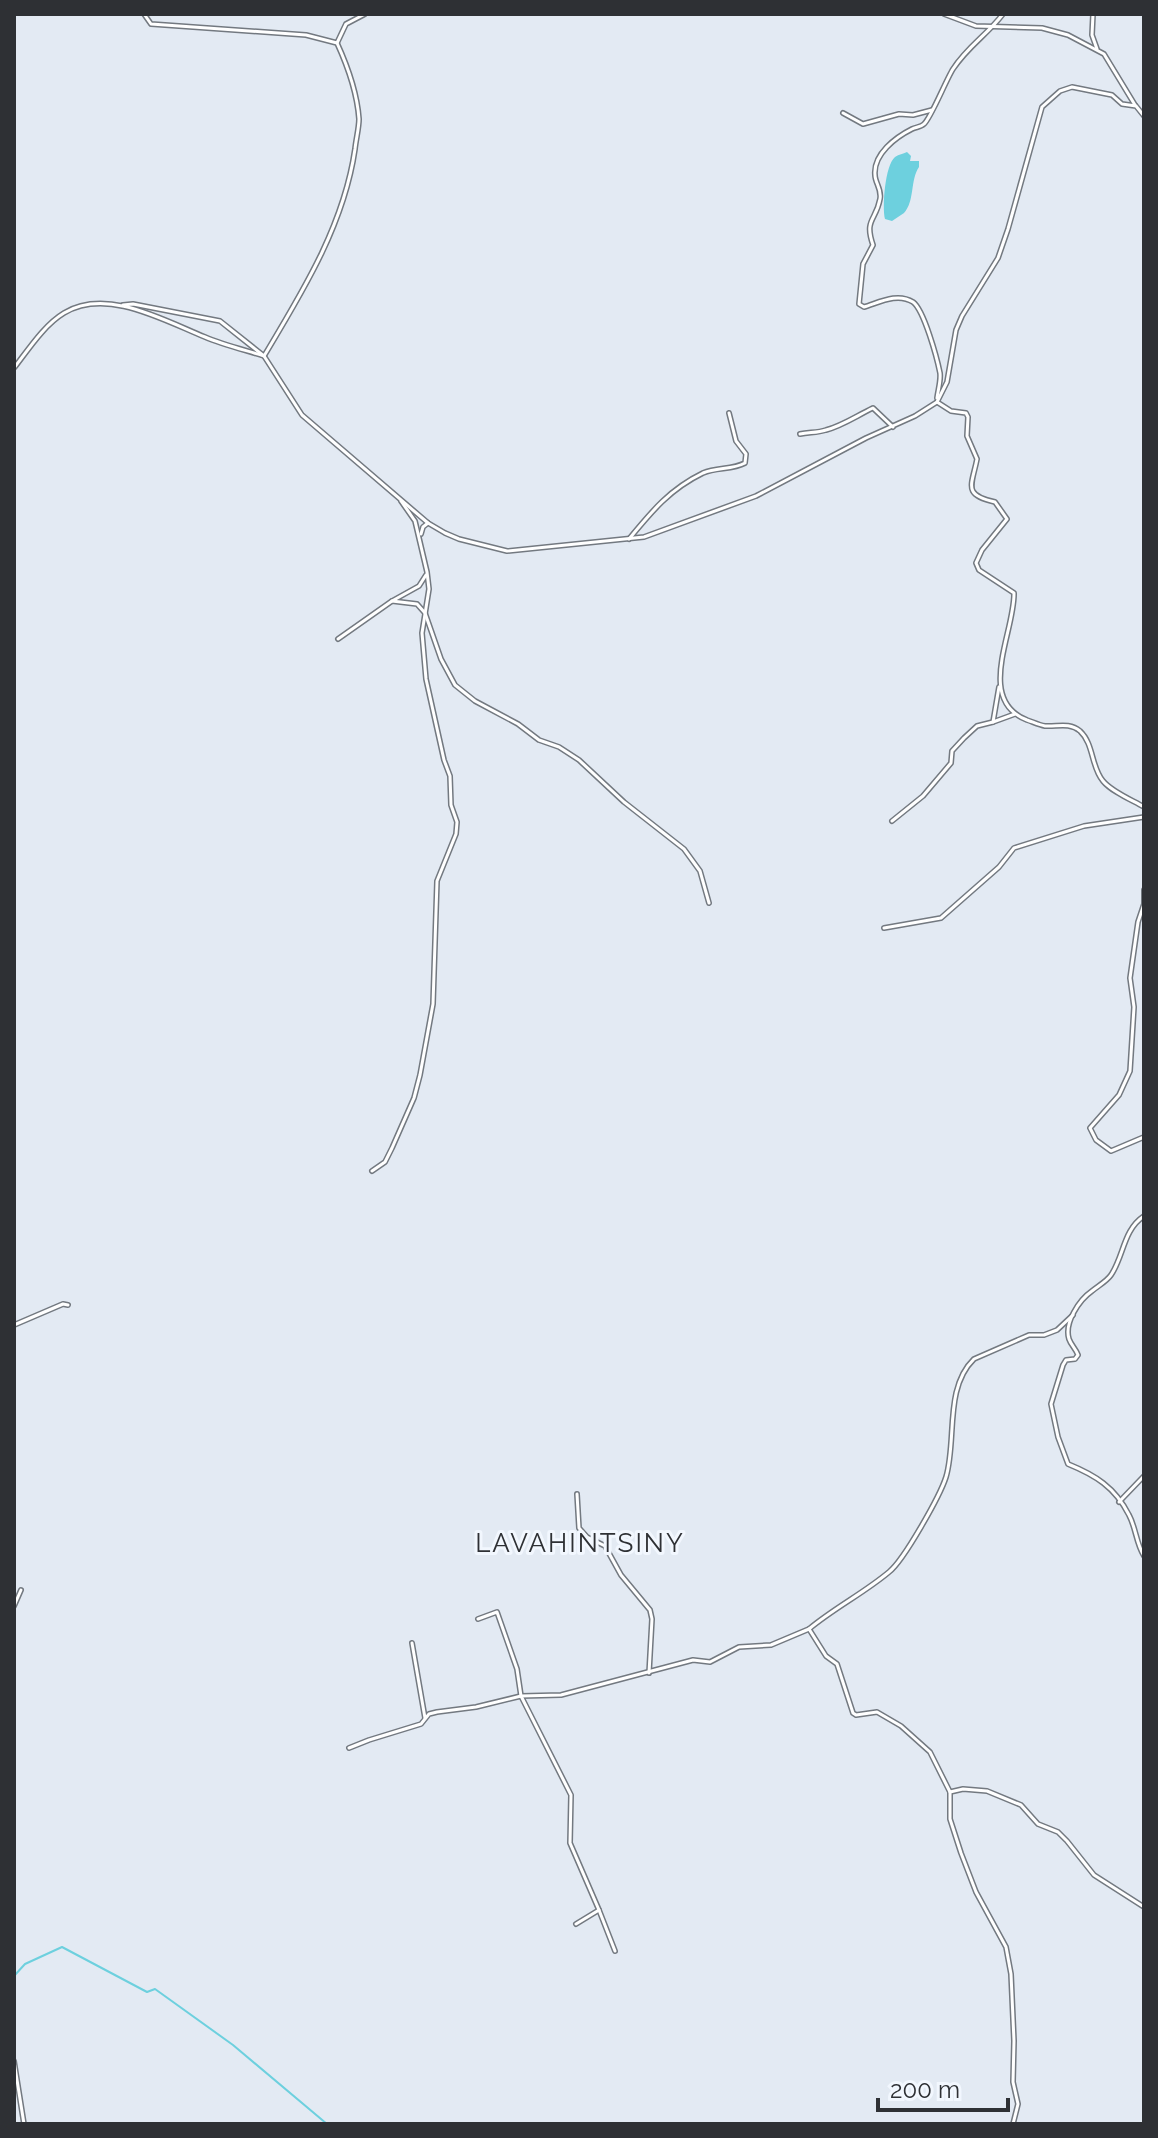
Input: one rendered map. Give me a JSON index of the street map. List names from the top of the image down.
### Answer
{
  "districts": ["LAVAHINTSINY"],
  "scale_bar": "200 m"
}
